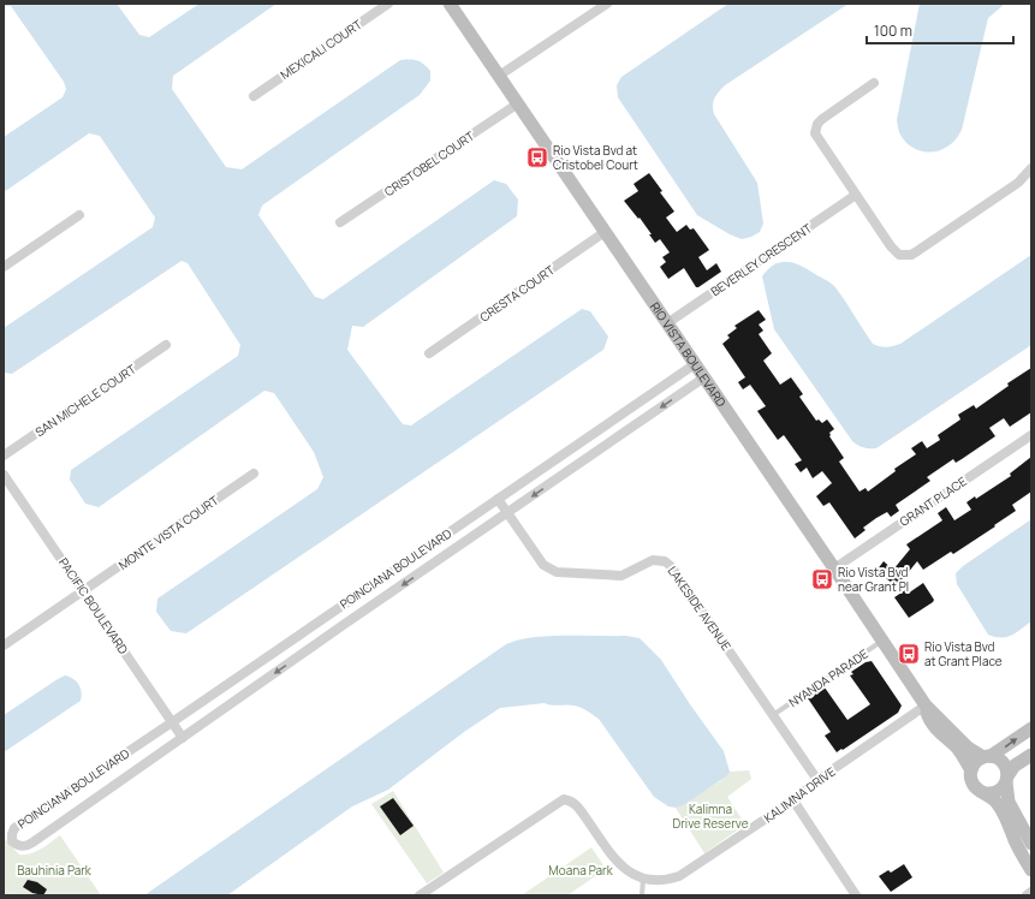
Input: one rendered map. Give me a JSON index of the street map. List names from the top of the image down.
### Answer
{
  "streets": {
    "street": [
      "MEXICALI COURT",
      "CRISTOBEL COURT",
      "BEVERLEY CRESCENT",
      "CRESTA COURT",
      "RIO VISTA BOULEVARD",
      "SAN MICHELE COURT",
      "GRANT PLACE",
      "MONTE VISTA COURT",
      "POINCIANA BOULEVARD",
      "PACIFIC BOULEVARD",
      "LAKESIDE AVENUE",
      "KALIMNA DRIVE"
    ],
    "lane": ["NYANDA PARADE"]
  },
  "crossings": [
    ["CRISTOBEL COURT", "RIO VISTA BOULEVARD"],
    ["BEVERLEY CRESCENT", "RIO VISTA BOULEVARD"],
    ["CRESTA COURT", "RIO VISTA BOULEVARD"],
    ["RIO VISTA BOULEVARD", "GRANT PLACE"],
    ["RIO VISTA BOULEVARD", "POINCIANA BOULEVARD"],
    ["RIO VISTA BOULEVARD", "NYANDA PARADE"],
    ["RIO VISTA BOULEVARD", "KALIMNA DRIVE"],
    ["MONTE VISTA COURT", "PACIFIC BOULEVARD"],
    ["POINCIANA BOULEVARD", "PACIFIC BOULEVARD"],
    ["POINCIANA BOULEVARD", "LAKESIDE AVENUE"],
    ["LAKESIDE AVENUE", "NYANDA PARADE"],
    ["LAKESIDE AVENUE", "KALIMNA DRIVE"]
  ],
  "parks": ["Kalimna Drive Reserve", "Bauhinia Park", "Moana Park"],
  "places": {
    "bus stop": ["Rio Vista Bvd at Cristobel Court", "Rio Vista Bvd near Grant Pl", "Rio Vista Bvd at Grant Place"]
  },
  "scale_bar": "100 m"
}
